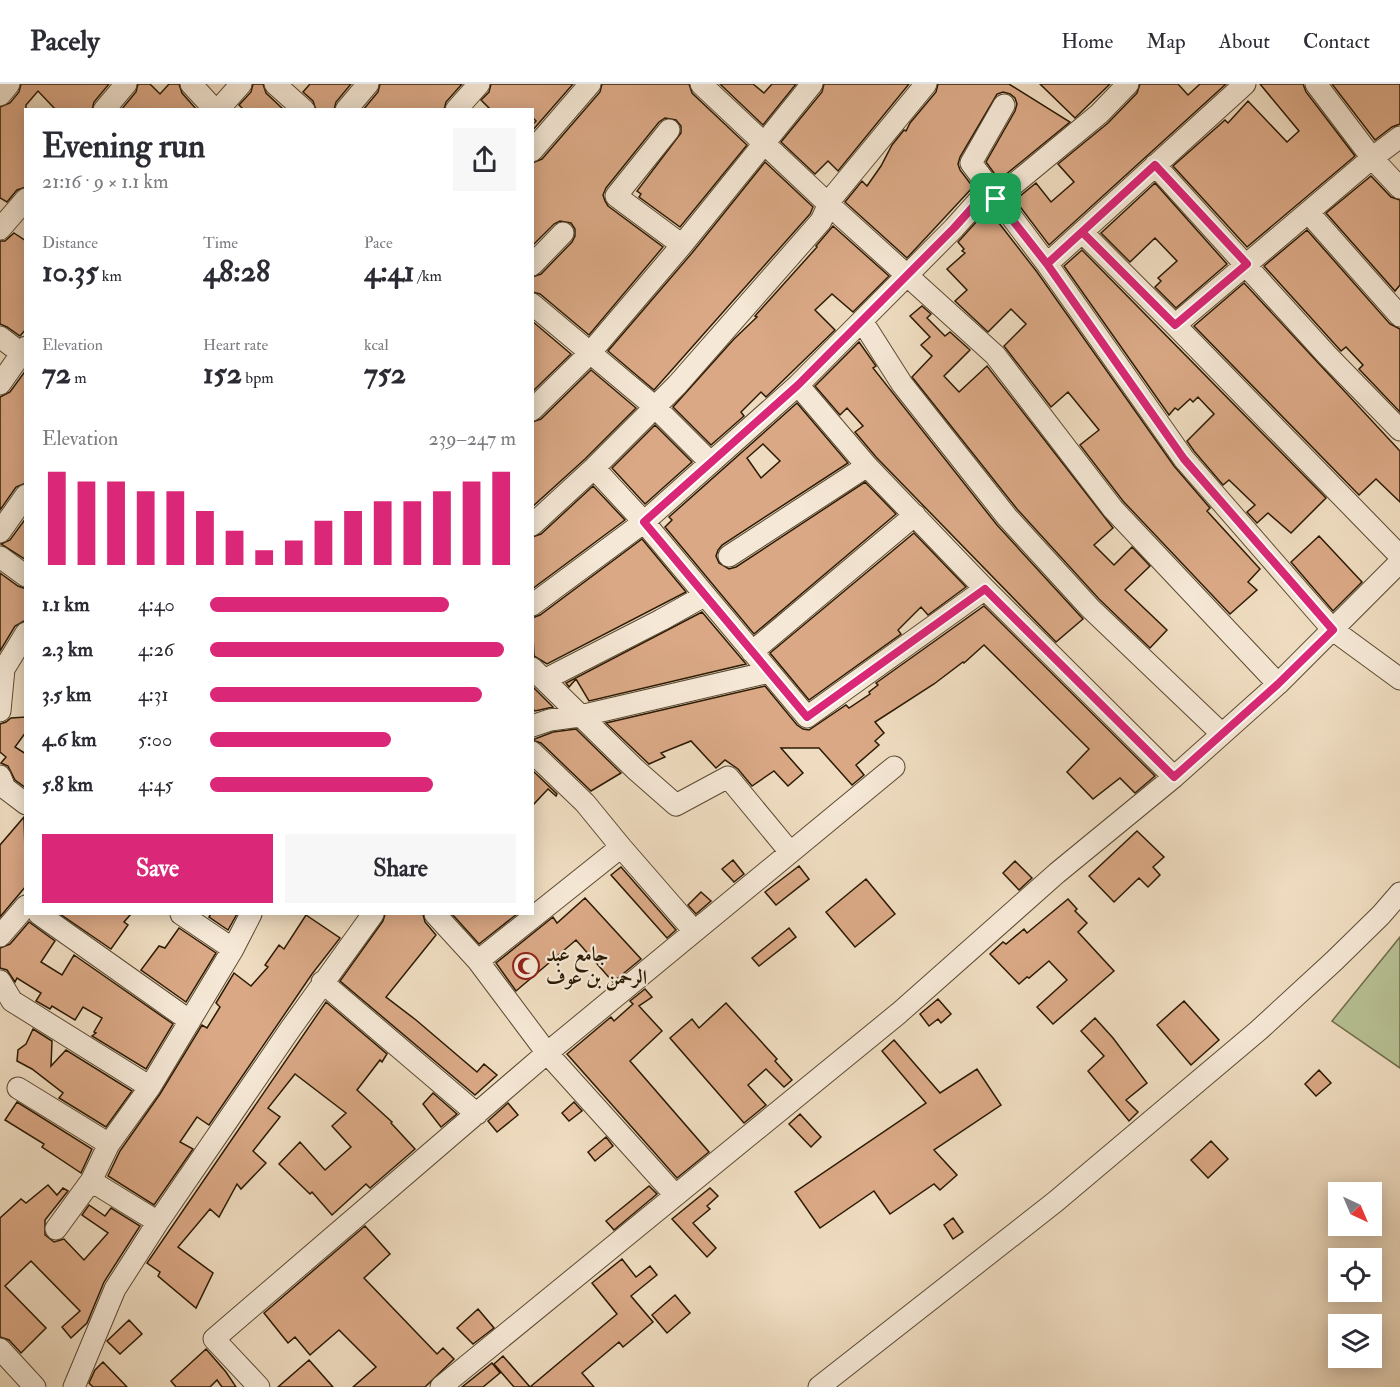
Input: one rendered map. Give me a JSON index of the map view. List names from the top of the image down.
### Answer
{
  "places": {
    "mosque": ["جامع عبد الرحمن بن عوف"]
  },
  "north": "bottom right",
  "page": {
    "header": "Pacely",
    "nav": [
      "Home",
      "Map",
      "About",
      "Contact"
    ],
    "heading": ["Evening run", "21:16 · 9 × 1.1 km"],
    "stats": [
      ["Distance", "10.35 km"],
      ["Time", "48:28"],
      ["Pace", "4:41 /km"],
      ["Elevation", "72 m"],
      ["Heart rate", "152 bpm"],
      ["kcal", "752"]
    ],
    "chart": ["Elevation", "239–247 m"],
    "list": [
      {
        "name": "1.1 km",
        "note": "4:40"
      },
      {
        "name": "2.3 km",
        "note": "4:26"
      },
      {
        "name": "3.5 km",
        "note": "4:31"
      },
      {
        "name": "4.6 km",
        "note": "5:00"
      },
      {
        "name": "5.8 km",
        "note": "4:45"
      }
    ],
    "buttons": ["Save", "Share"]
  }
}
